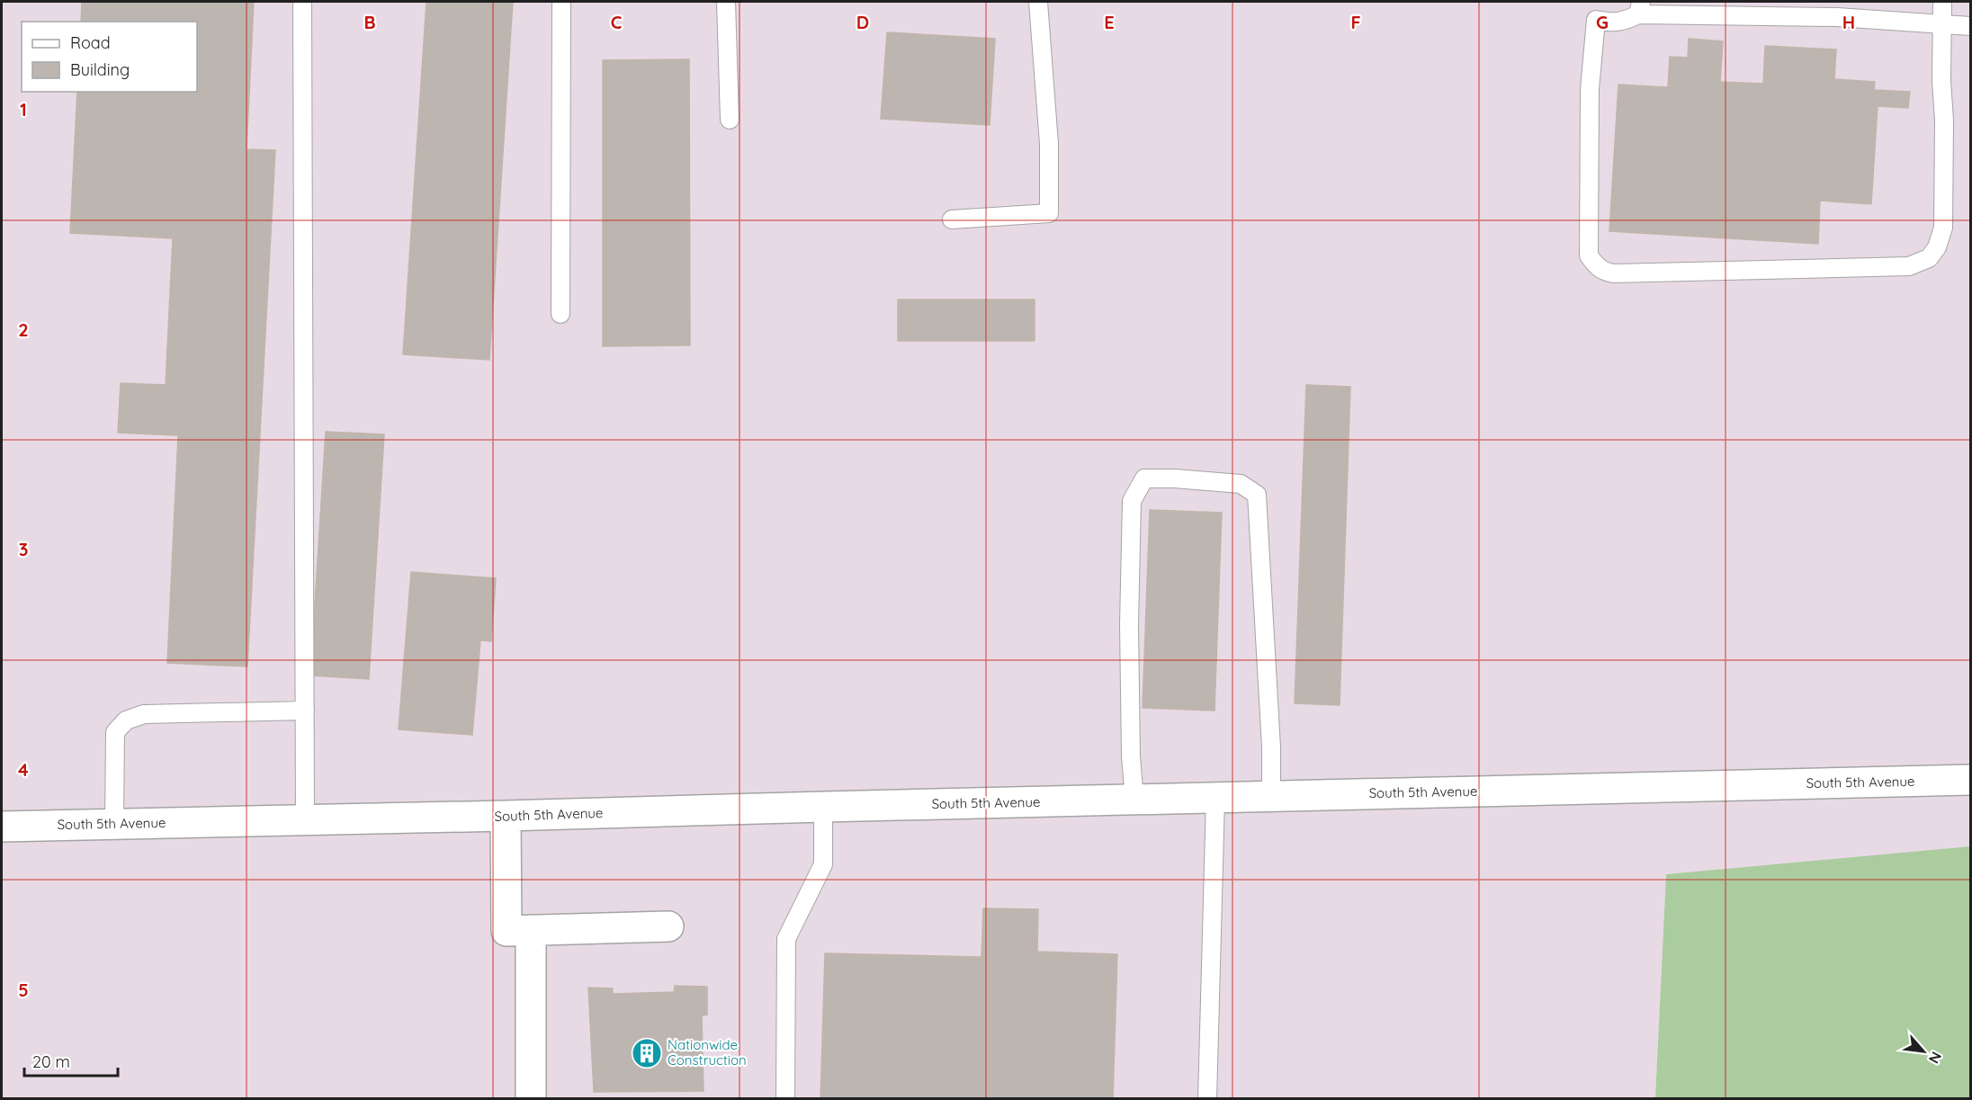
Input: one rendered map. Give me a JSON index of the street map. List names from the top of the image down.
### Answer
{
  "streets": {
    "street": ["South 5th Avenue"]
  },
  "places": {
    "building": ["Nationwide Construction"]
  },
  "legend": ["Road", "Building"],
  "scale_bar": "20 m",
  "north": "bottom right",
  "grid": {
    "columns": [
      "B",
      "C",
      "D",
      "E",
      "F",
      "G",
      "H"
    ],
    "rows": [
      "1",
      "2",
      "3",
      "4",
      "5"
    ]
  }
}
